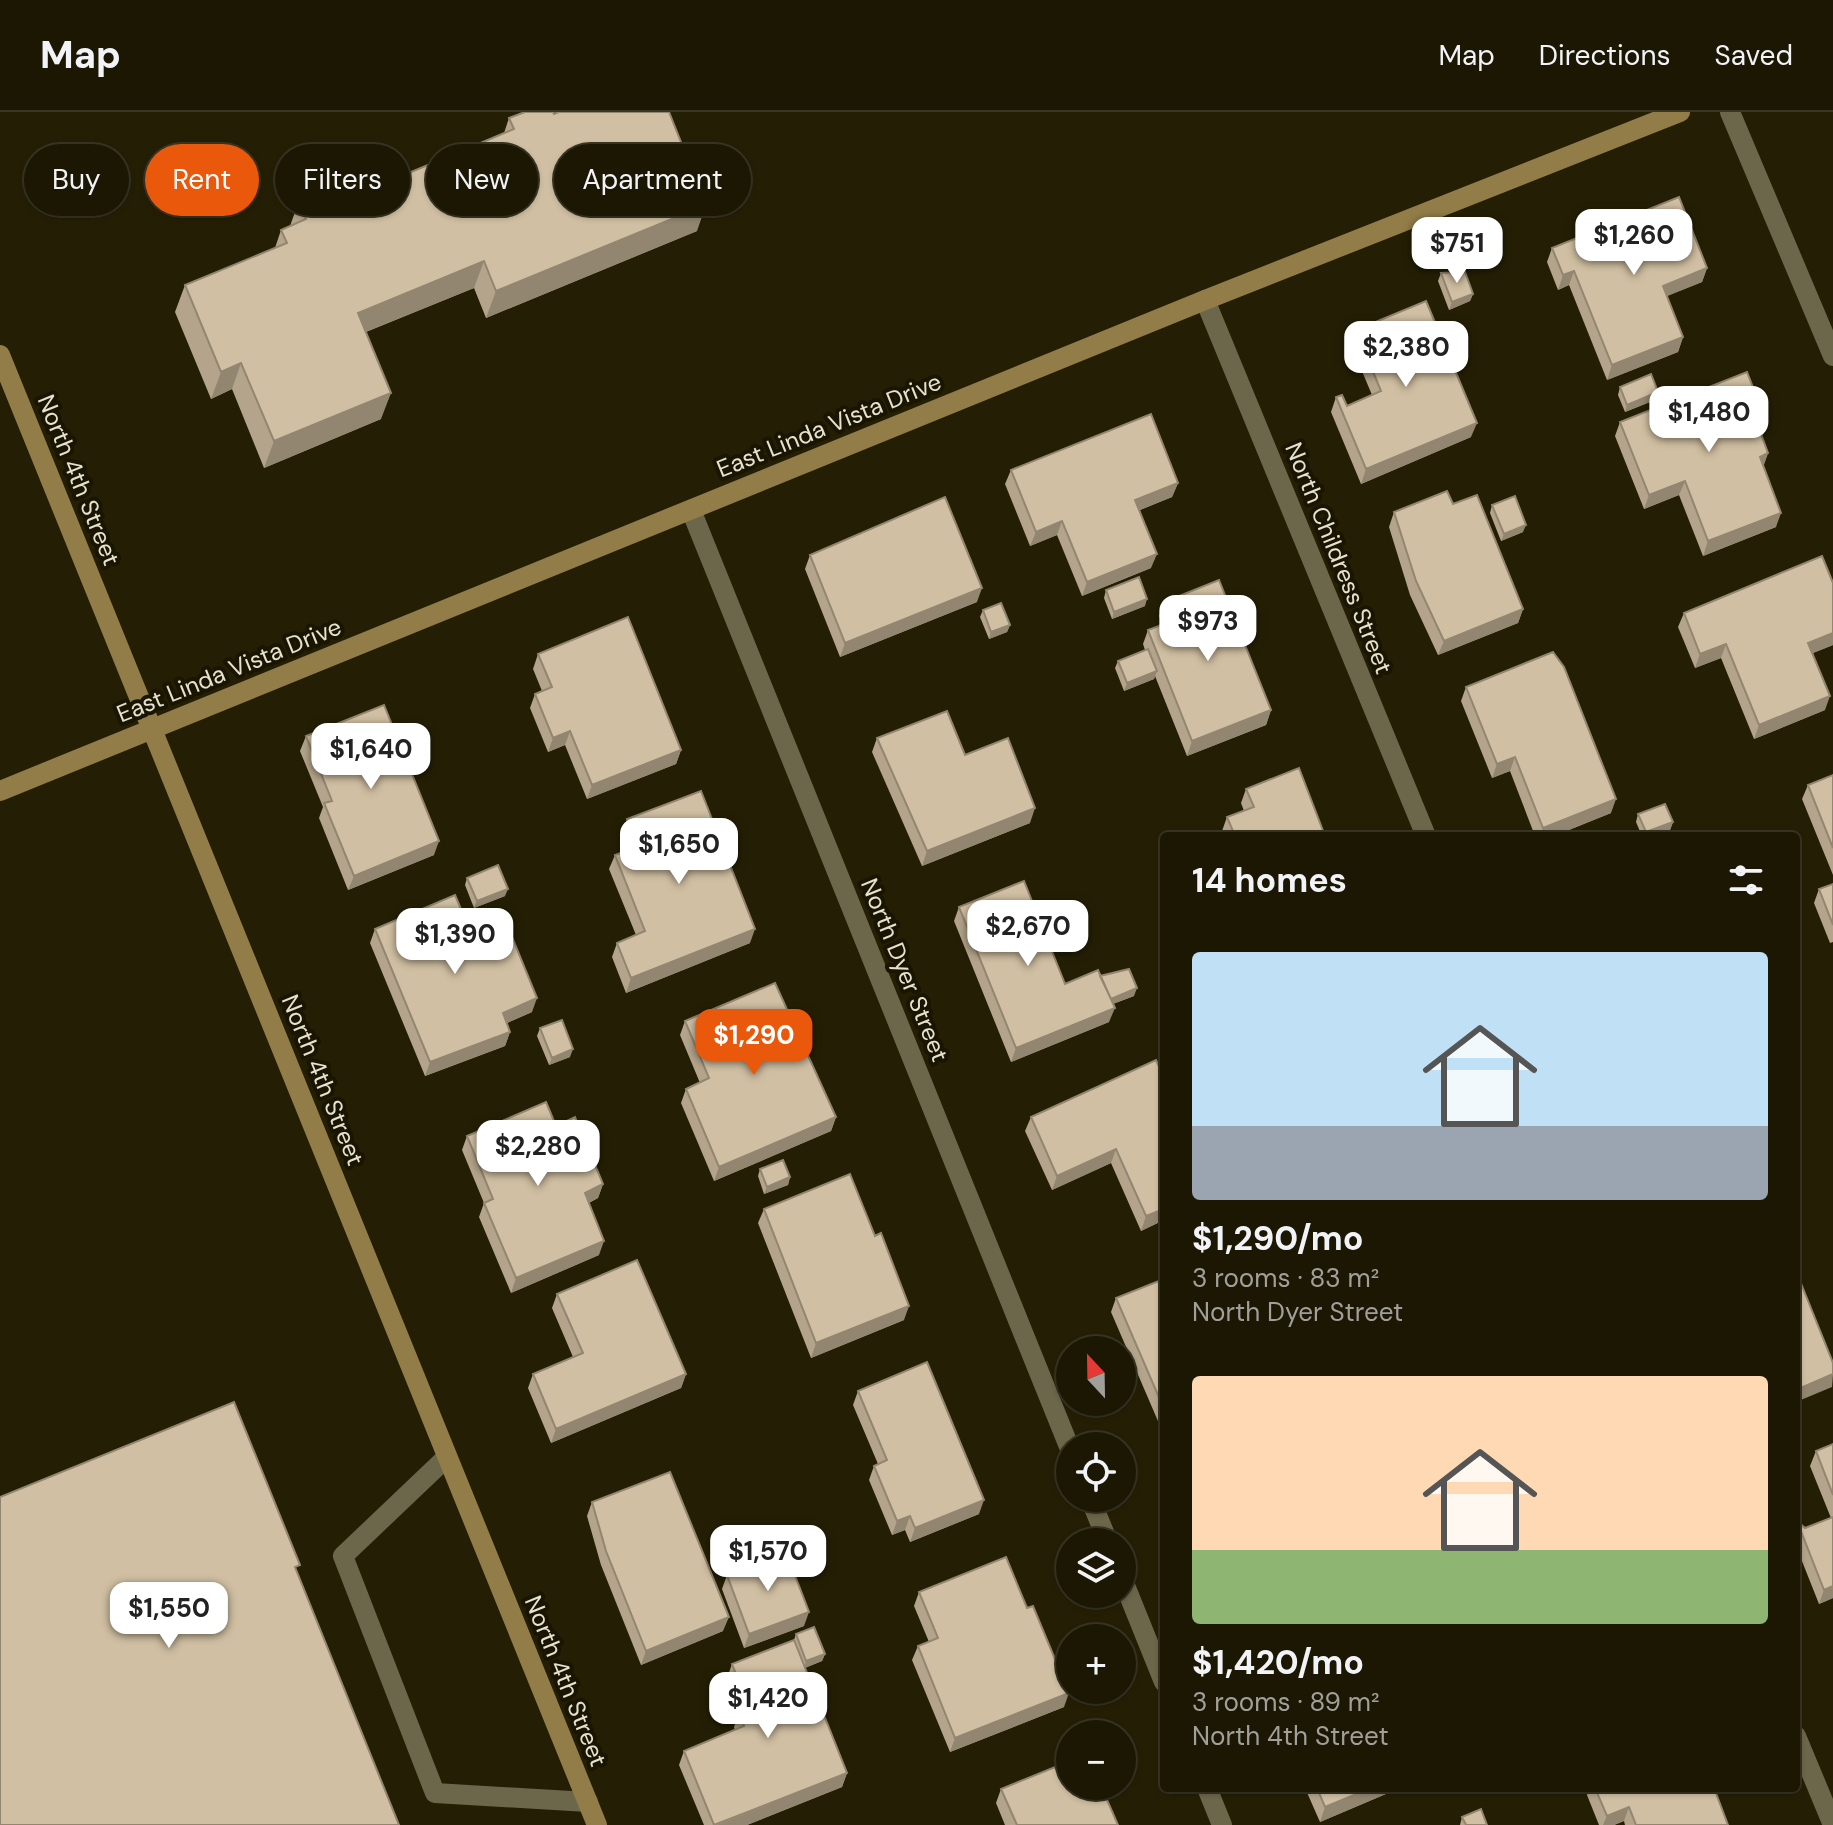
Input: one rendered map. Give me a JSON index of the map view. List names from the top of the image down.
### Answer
{
  "streets": {
    "street": [
      "East Linda Vista Drive",
      "North 4th Street",
      "North Childress Street",
      "North Dyer Street"
    ]
  },
  "crossings": [
    ["East Linda Vista Drive", "North 4th Street"],
    ["East Linda Vista Drive", "North Childress Street"],
    ["East Linda Vista Drive", "North Dyer Street"]
  ],
  "north": "top",
  "page": {
    "header": "Map",
    "nav": ["Map", "Directions", "Saved"],
    "chip": [
      "Buy",
      "Rent",
      "Filters",
      "New",
      "Apartment"
    ],
    "price": [
      "$1,260",
      "$751",
      "$2,380",
      "$1,480",
      "$973",
      "$1,640",
      "$1,650",
      "$2,670",
      "$1,390",
      "$1,290",
      "$2,280",
      "$1,570",
      "$1,550",
      "$1,420"
    ],
    "heading": "14 homes",
    "list": [
      {
        "name": "$1,290/mo",
        "note": "3 rooms · 83 m² · North Dyer Street"
      },
      {
        "name": "$1,420/mo",
        "note": "3 rooms · 89 m² · North 4th Street"
      }
    ],
    "map_buttons": ["+", "−"]
  }
}
